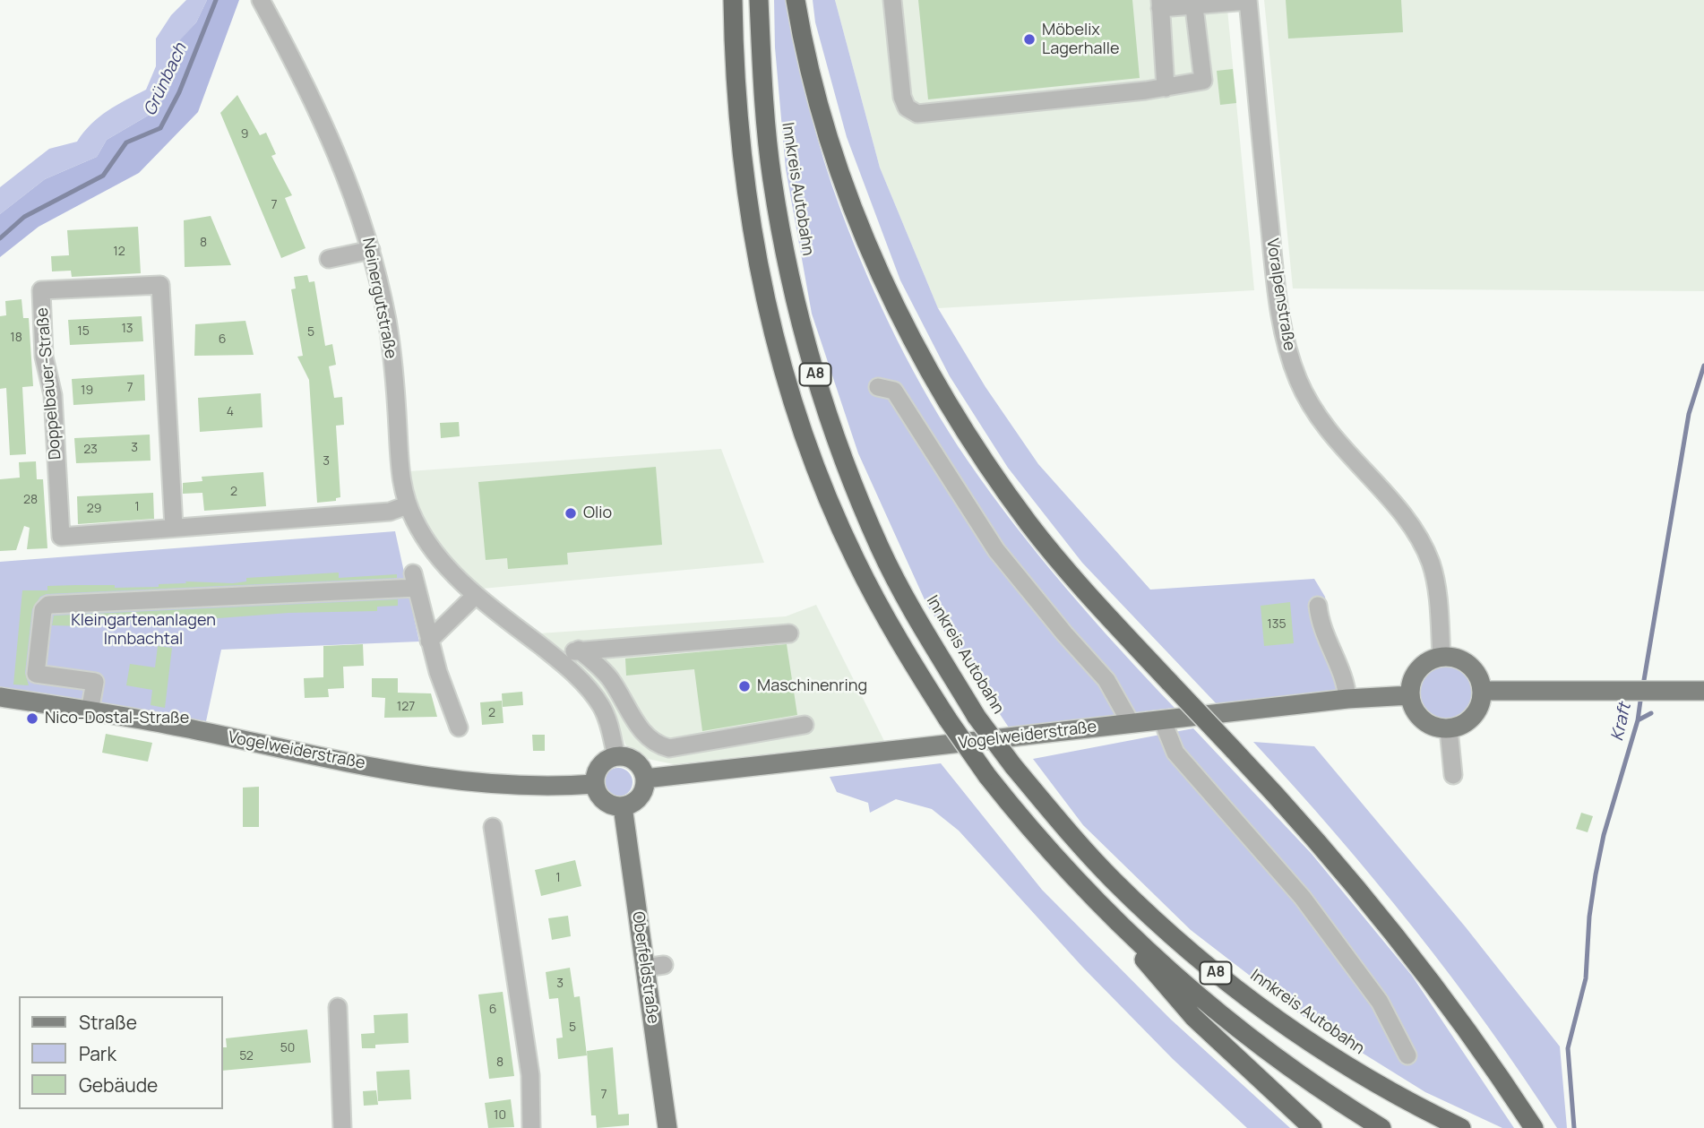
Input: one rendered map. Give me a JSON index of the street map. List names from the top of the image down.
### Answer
{
  "streets": {
    "highway": ["Innkreis Autobahn", "A8"],
    "main road": ["Vogelweiderstraße", "Oberfeldstraße"],
    "street": ["Voralpenstraße", "Neinergutstraße", "Doppelbauer-Straße"]
  },
  "crossings": [
    ["Voralpenstraße", "Vogelweiderstraße"],
    ["Neinergutstraße", "Doppelbauer-Straße"],
    ["Neinergutstraße", "Vogelweiderstraße"],
    ["Neinergutstraße", "Oberfeldstraße"],
    ["Vogelweiderstraße", "Oberfeldstraße"]
  ],
  "water": ["Grünbach", "Kraft"],
  "parks": ["Kleingartenanlagen Innbachtal"],
  "places": [
    "Möbelix Lagerhalle",
    "Olio",
    "Maschinenring",
    "Nico-Dostal-Straße"
  ],
  "house_numbers": [
    "9",
    "7",
    "8",
    "12",
    "13",
    "15",
    "5",
    "18",
    "6",
    "7",
    "19",
    "4",
    "3",
    "23",
    "3",
    "2",
    "28",
    "1",
    "29",
    "135",
    "127",
    "2",
    "1",
    "3",
    "6",
    "5",
    "50",
    "52",
    "8",
    "7",
    "10"
  ],
  "legend": ["Straße", "Park", "Gebäude"]
}
